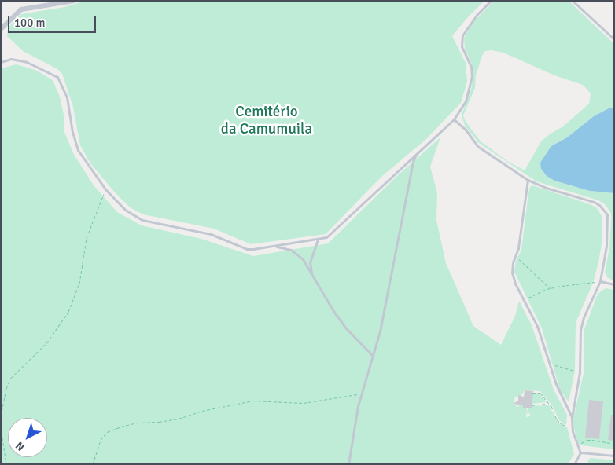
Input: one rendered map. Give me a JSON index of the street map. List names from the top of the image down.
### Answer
{
  "parks": ["Cemitério da Camumuila"],
  "scale_bar": "100 m",
  "north": "bottom left"
}
